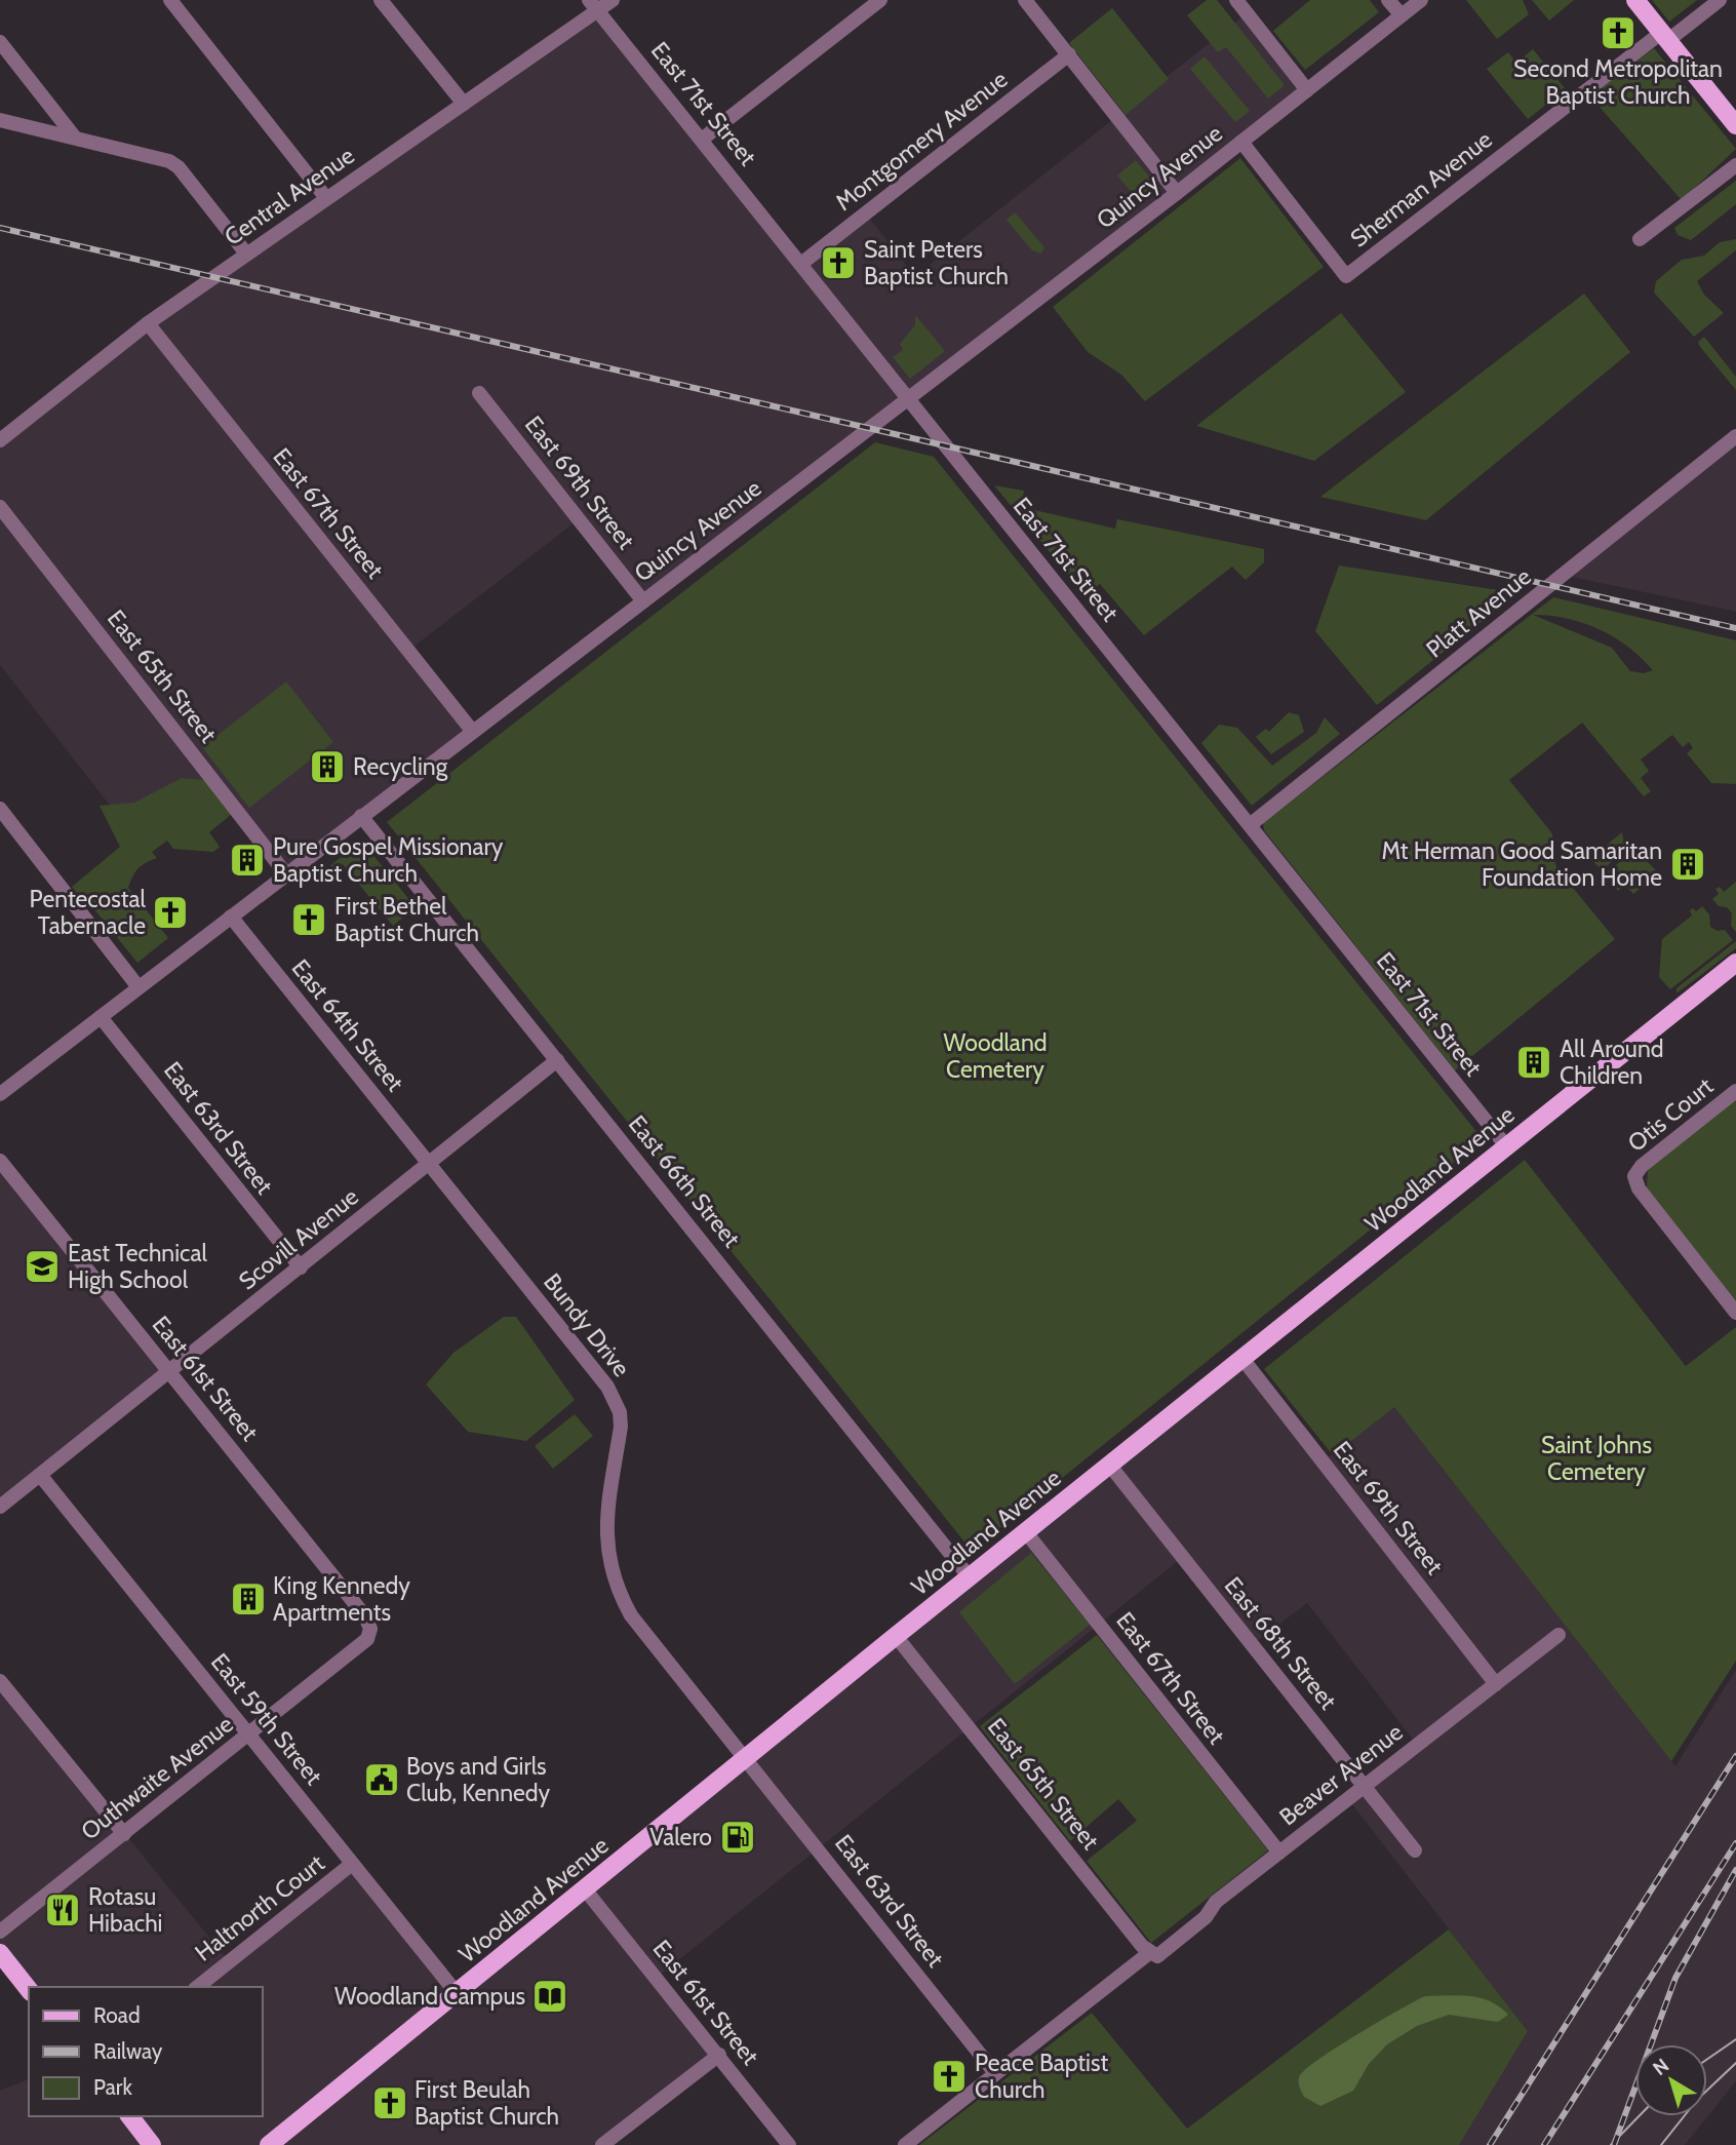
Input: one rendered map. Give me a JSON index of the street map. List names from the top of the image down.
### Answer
{
  "streets": {
    "main road": ["Woodland Avenue"],
    "street": [
      "East 71st Street",
      "Montgomery Avenue",
      "Quincy Avenue",
      "Sherman Avenue",
      "Central Avenue",
      "East 69th Street",
      "East 67th Street",
      "Platt Avenue",
      "East 65th Street",
      "East 64th Street",
      "Otis Court",
      "East 63rd Street",
      "East 66th Street",
      "Scovill Avenue",
      "Bundy Drive",
      "East 61st Street",
      "East 68th Street",
      "East 59th Street",
      "Beaver Avenue",
      "Outhwaite Avenue",
      "Haltnorth Court"
    ]
  },
  "crossings": [
    ["East 71st Street", "Montgomery Avenue"],
    ["East 71st Street", "Quincy Avenue"],
    ["East 71st Street", "Central Avenue"],
    ["East 71st Street", "Platt Avenue"],
    ["East 71st Street", "Woodland Avenue"],
    ["Quincy Avenue", "Sherman Avenue"],
    ["Quincy Avenue", "East 69th Street"],
    ["Quincy Avenue", "East 67th Street"],
    ["Quincy Avenue", "East 65th Street"],
    ["Quincy Avenue", "East 64th Street"],
    ["Quincy Avenue", "East 63rd Street"],
    ["Quincy Avenue", "East 66th Street"],
    ["Central Avenue", "East 67th Street"],
    ["East 69th Street", "Woodland Avenue"],
    ["East 69th Street", "Beaver Avenue"],
    ["East 67th Street", "Woodland Avenue"],
    ["East 67th Street", "Beaver Avenue"],
    ["East 65th Street", "Woodland Avenue"],
    ["East 65th Street", "Beaver Avenue"],
    ["East 64th Street", "Scovill Avenue"],
    ["East 64th Street", "Bundy Drive"],
    ["East 63rd Street", "Woodland Avenue"],
    ["East 63rd Street", "Scovill Avenue"],
    ["East 63rd Street", "Bundy Drive"],
    ["East 63rd Street", "Beaver Avenue"],
    ["Woodland Avenue", "East 66th Street"],
    ["Woodland Avenue", "Bundy Drive"],
    ["Woodland Avenue", "East 61st Street"],
    ["Woodland Avenue", "East 68th Street"],
    ["Woodland Avenue", "East 59th Street"],
    ["East 66th Street", "Scovill Avenue"],
    ["Scovill Avenue", "Bundy Drive"],
    ["Scovill Avenue", "East 61st Street"],
    ["Scovill Avenue", "East 59th Street"],
    ["East 61st Street", "Outhwaite Avenue"],
    ["East 68th Street", "Beaver Avenue"],
    ["East 59th Street", "Outhwaite Avenue"],
    ["East 59th Street", "Haltnorth Court"]
  ],
  "parks": ["Woodland Cemetery", "Saint Johns Cemetery"],
  "places": {
    "church": [
      "Second Metropolitan Baptist Church",
      "Saint Peters Baptist Church",
      "Pentecostal Tabernacle",
      "First Bethel Baptist Church",
      "Peace Baptist Church",
      "First Beulah Baptist Church"
    ],
    "building": [
      "Recycling",
      "Pure Gospel Missionary Baptist Church",
      "Mt Herman Good Samaritan Foundation Home",
      "All Around Children",
      "King Kennedy Apartments"
    ],
    "school or university": ["East Technical High School"],
    "public building": ["Boys and Girls Club, Kennedy"],
    "fuel station": ["Valero"],
    "restaurant": ["Rotasu Hibachi"],
    "library": ["Woodland Campus"]
  },
  "legend": ["Road", "Railway", "Park"],
  "north": "top left"
}
